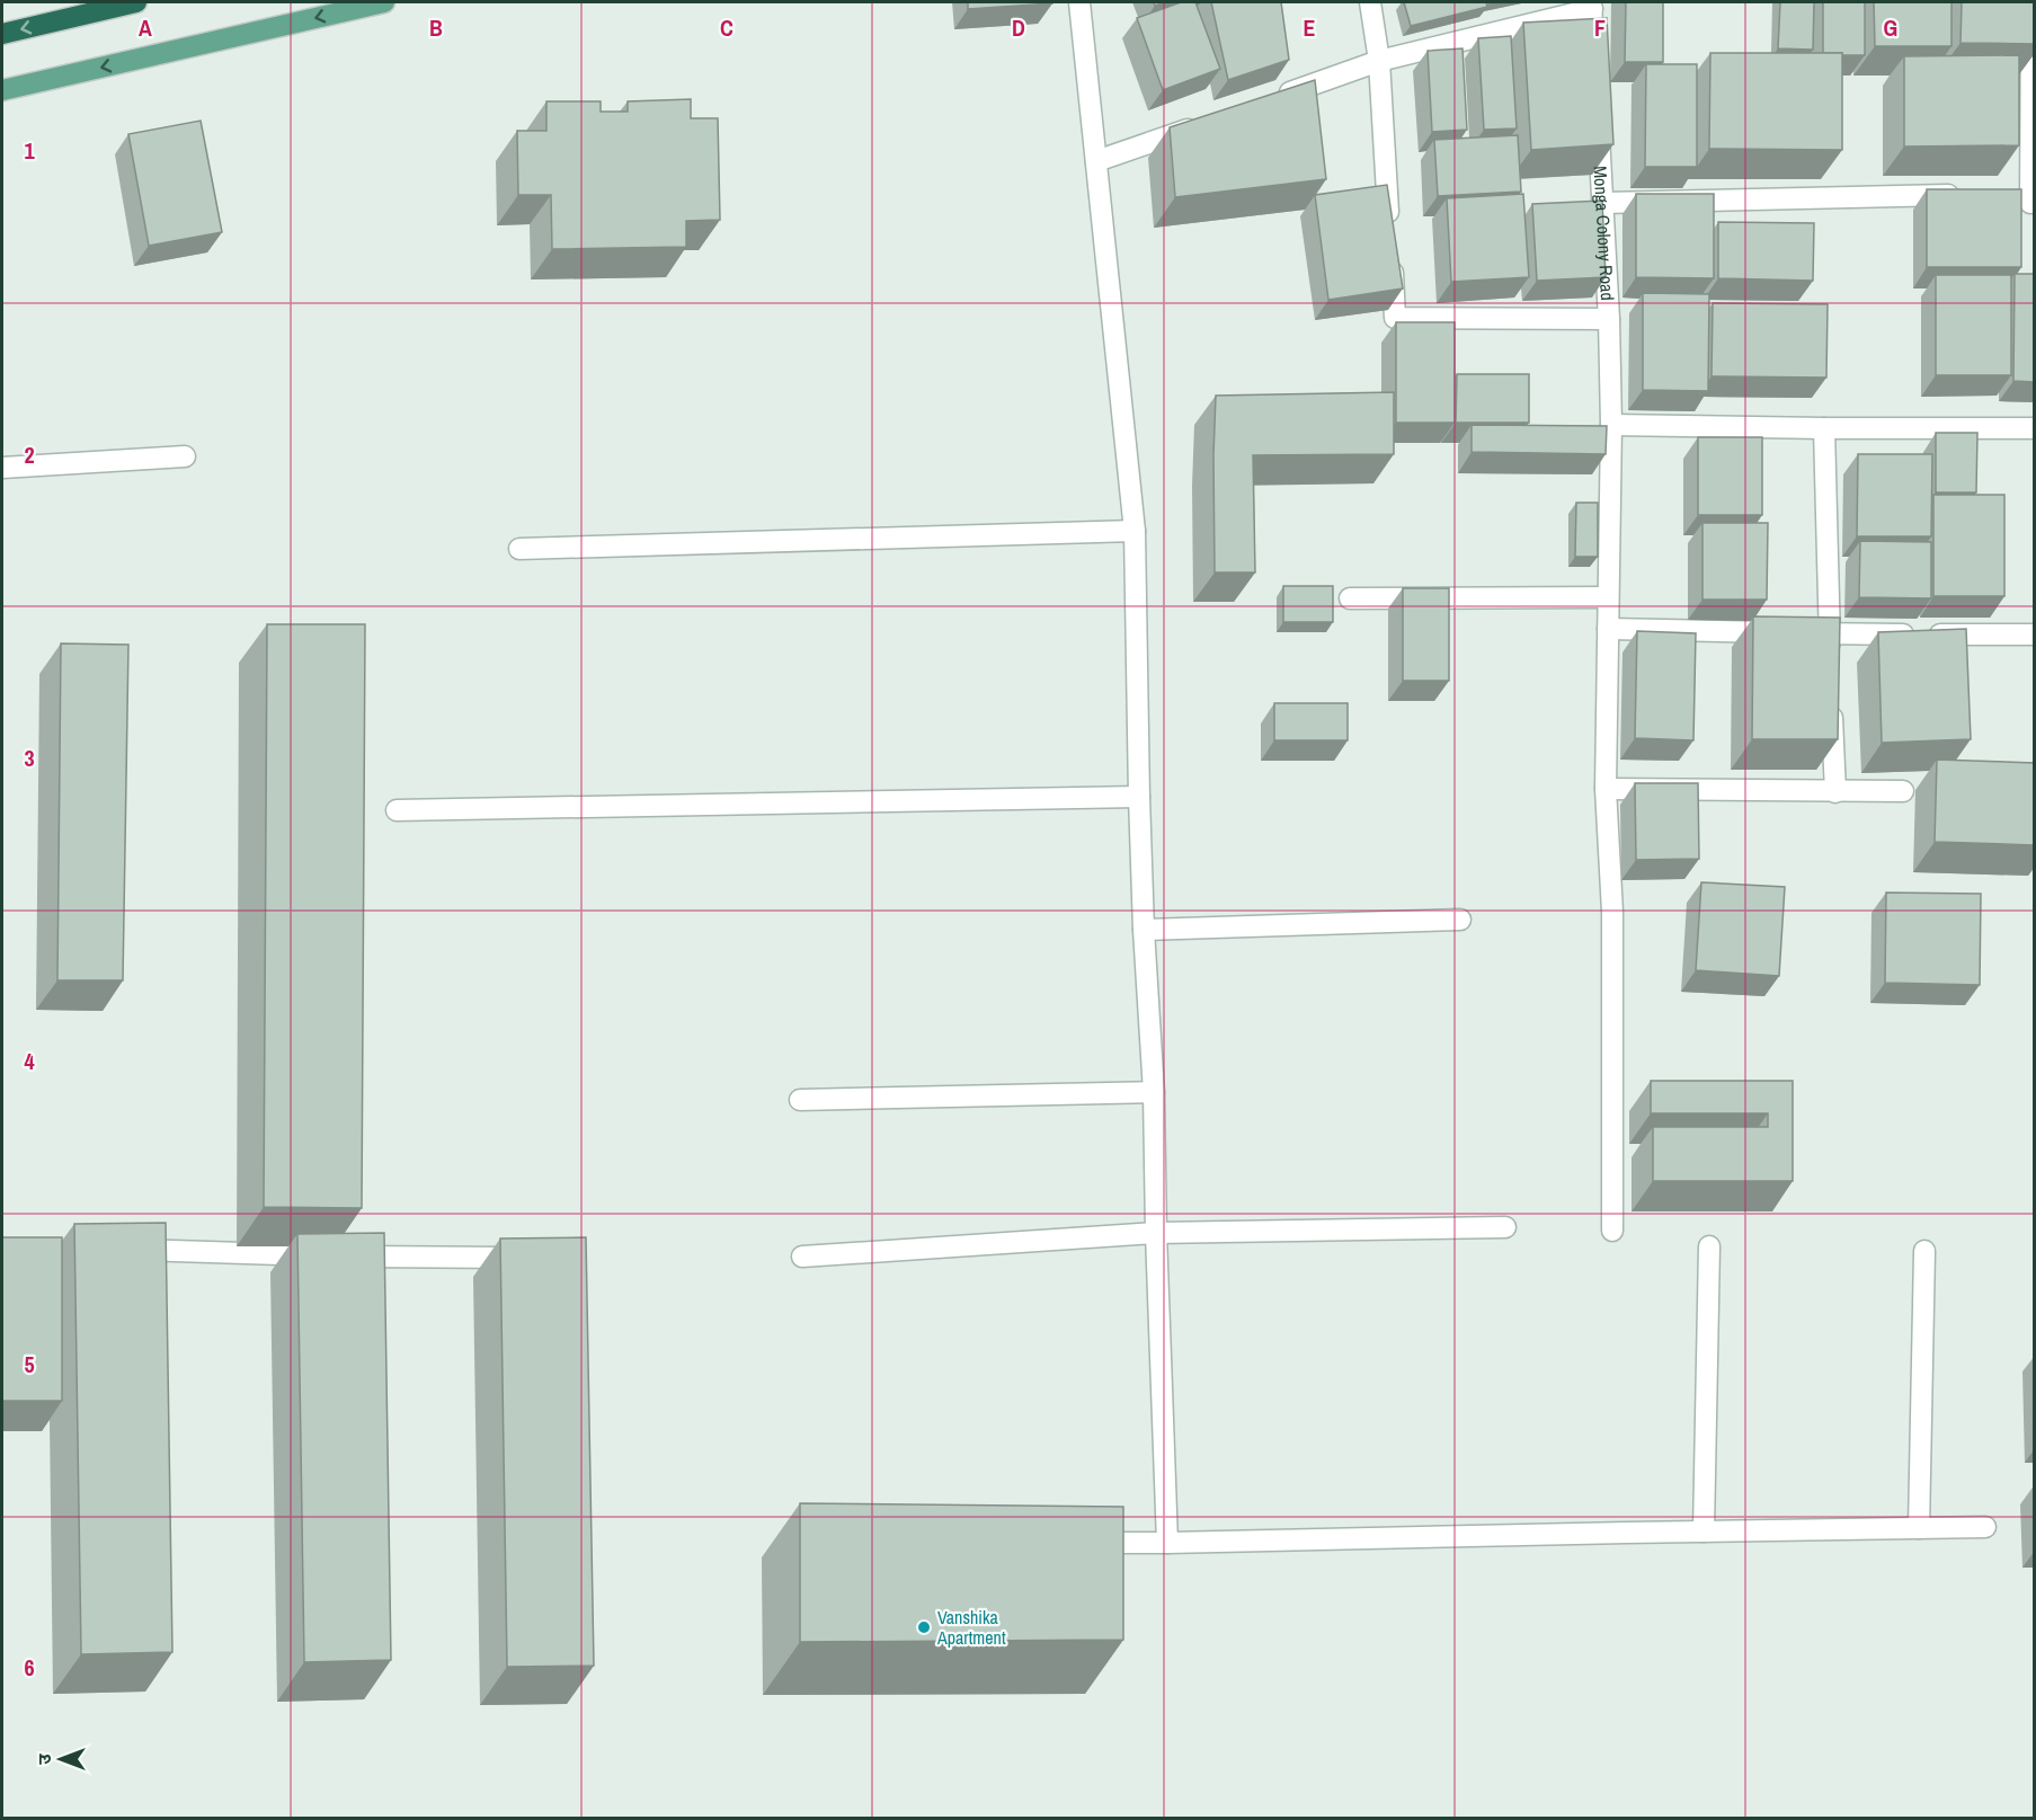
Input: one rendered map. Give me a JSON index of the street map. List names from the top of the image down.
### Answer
{
  "streets": {
    "street": ["Monga Colony Road"]
  },
  "places": ["Vanshika Apartment"],
  "north": "left",
  "grid": {
    "columns": [
      "A",
      "B",
      "C",
      "D",
      "E",
      "F",
      "G"
    ],
    "rows": [
      "1",
      "2",
      "3",
      "4",
      "5",
      "6"
    ]
  }
}
